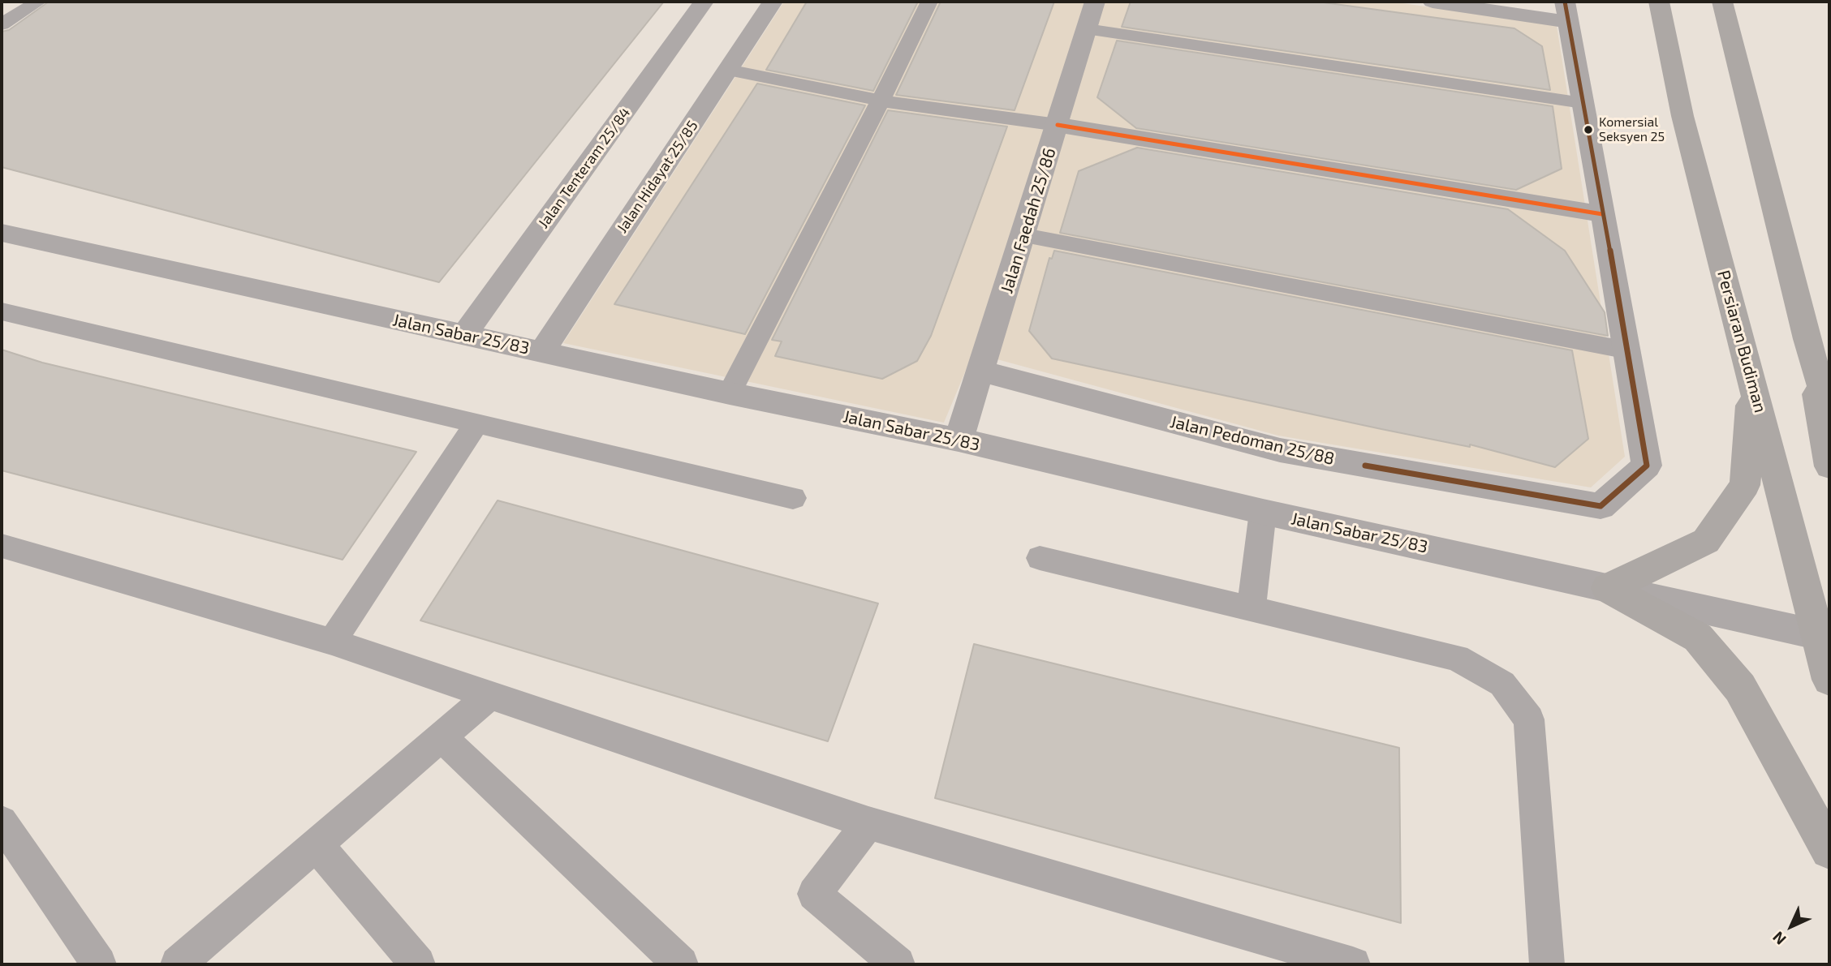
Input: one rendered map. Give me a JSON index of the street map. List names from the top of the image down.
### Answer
{
  "streets": {
    "main road": ["Persiaran Budiman"],
    "street": [
      "Jalan Tenteram 25/84",
      "Jalan Hidayat 25/85",
      "Jalan Faedah 25/86",
      "Jalan Sabar 25/83",
      "Jalan Pedoman 25/88"
    ]
  },
  "crossings": [
    ["Jalan Tenteram 25/84", "Jalan Sabar 25/83"],
    ["Jalan Hidayat 25/85", "Jalan Sabar 25/83"],
    ["Jalan Faedah 25/86", "Jalan Sabar 25/83"],
    ["Jalan Faedah 25/86", "Jalan Pedoman 25/88"],
    ["Jalan Sabar 25/83", "Persiaran Budiman"]
  ],
  "places": ["Komersial Seksyen 25"],
  "north": "bottom left"
}
